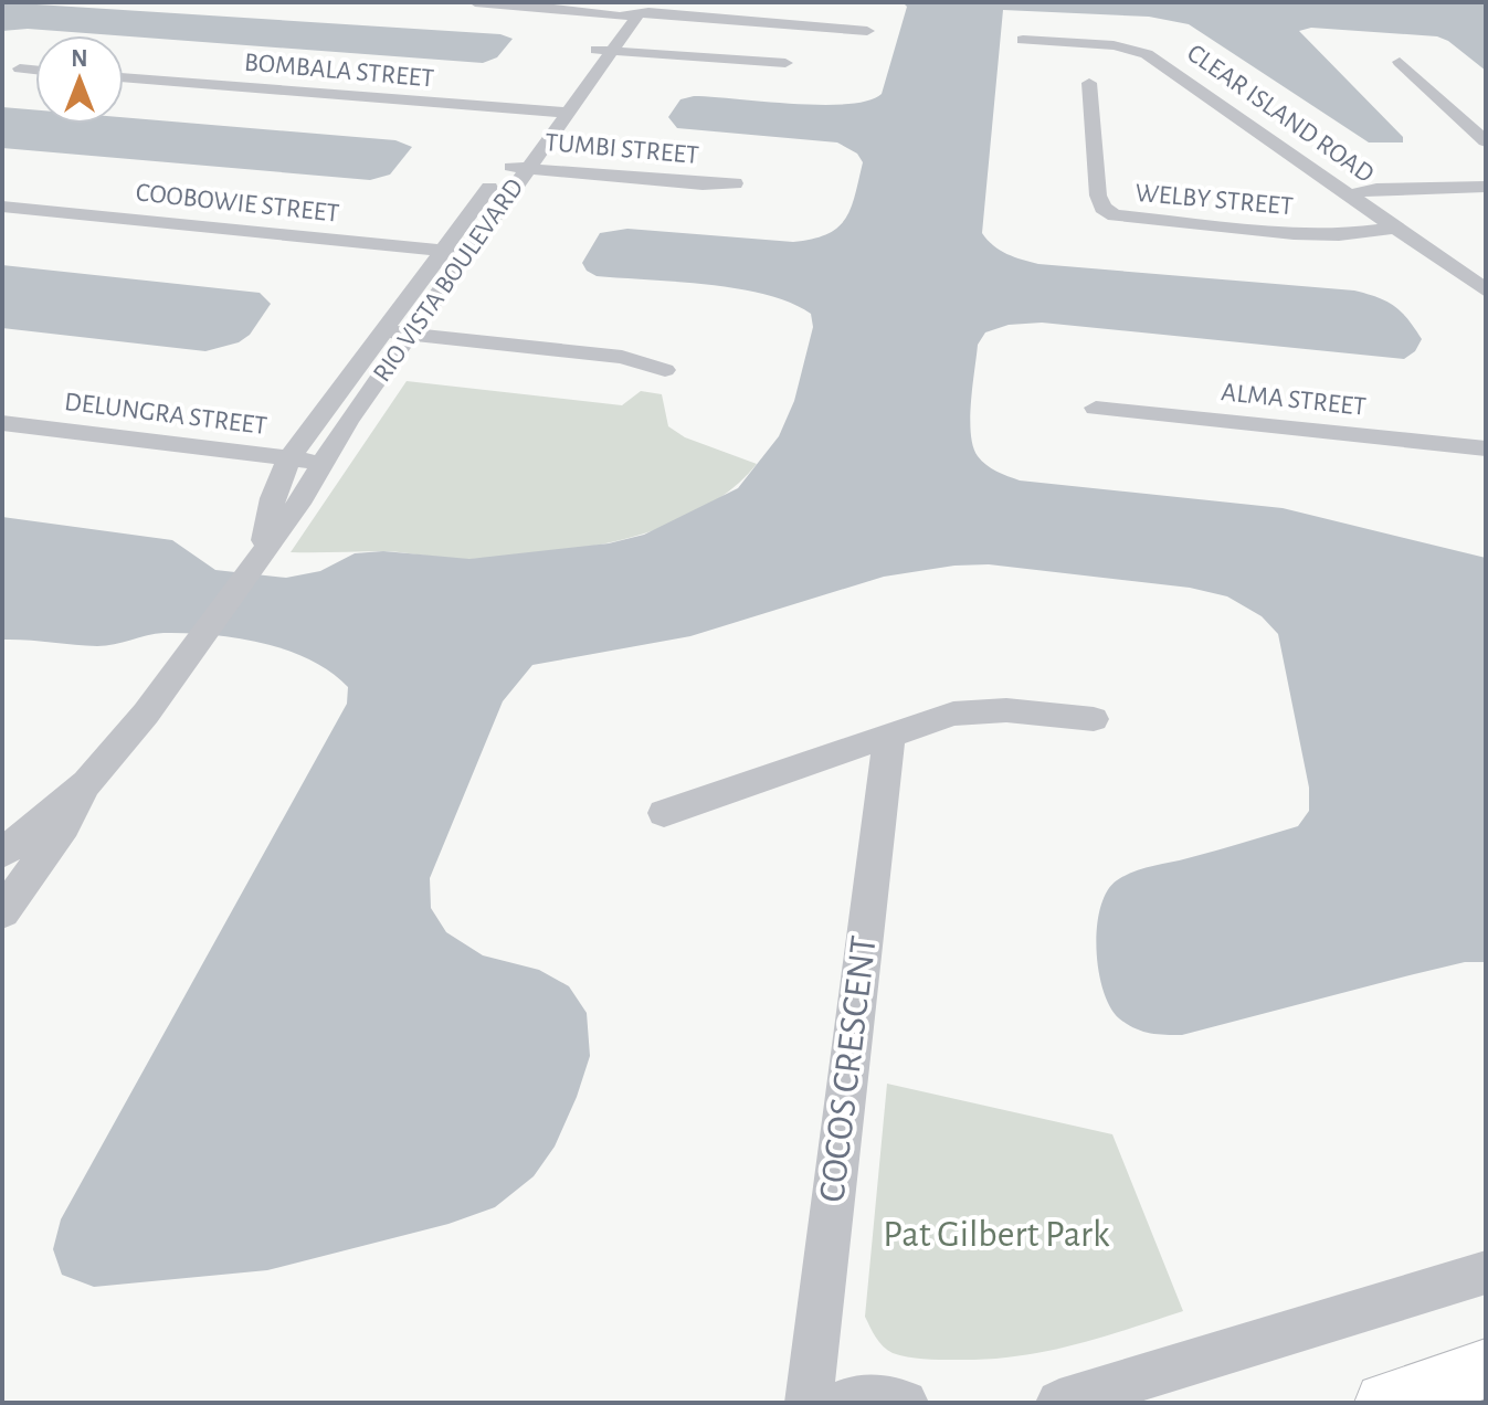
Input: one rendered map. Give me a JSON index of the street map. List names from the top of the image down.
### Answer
{
  "streets": {
    "street": [
      "BOMBALA STREET",
      "CLEAR ISLAND ROAD",
      "TUMBI STREET",
      "WELBY STREET",
      "COOBOWIE STREET",
      "RIO VISTA BOULEVARD",
      "ALMA STREET",
      "DELUNGRA STREET",
      "COCOS CRESCENT"
    ]
  },
  "crossings": [
    ["BOMBALA STREET", "RIO VISTA BOULEVARD"],
    ["CLEAR ISLAND ROAD", "WELBY STREET"],
    ["TUMBI STREET", "RIO VISTA BOULEVARD"],
    ["COOBOWIE STREET", "RIO VISTA BOULEVARD"],
    ["RIO VISTA BOULEVARD", "DELUNGRA STREET"]
  ],
  "parks": ["Pat Gilbert Park"],
  "north": "top"
}
